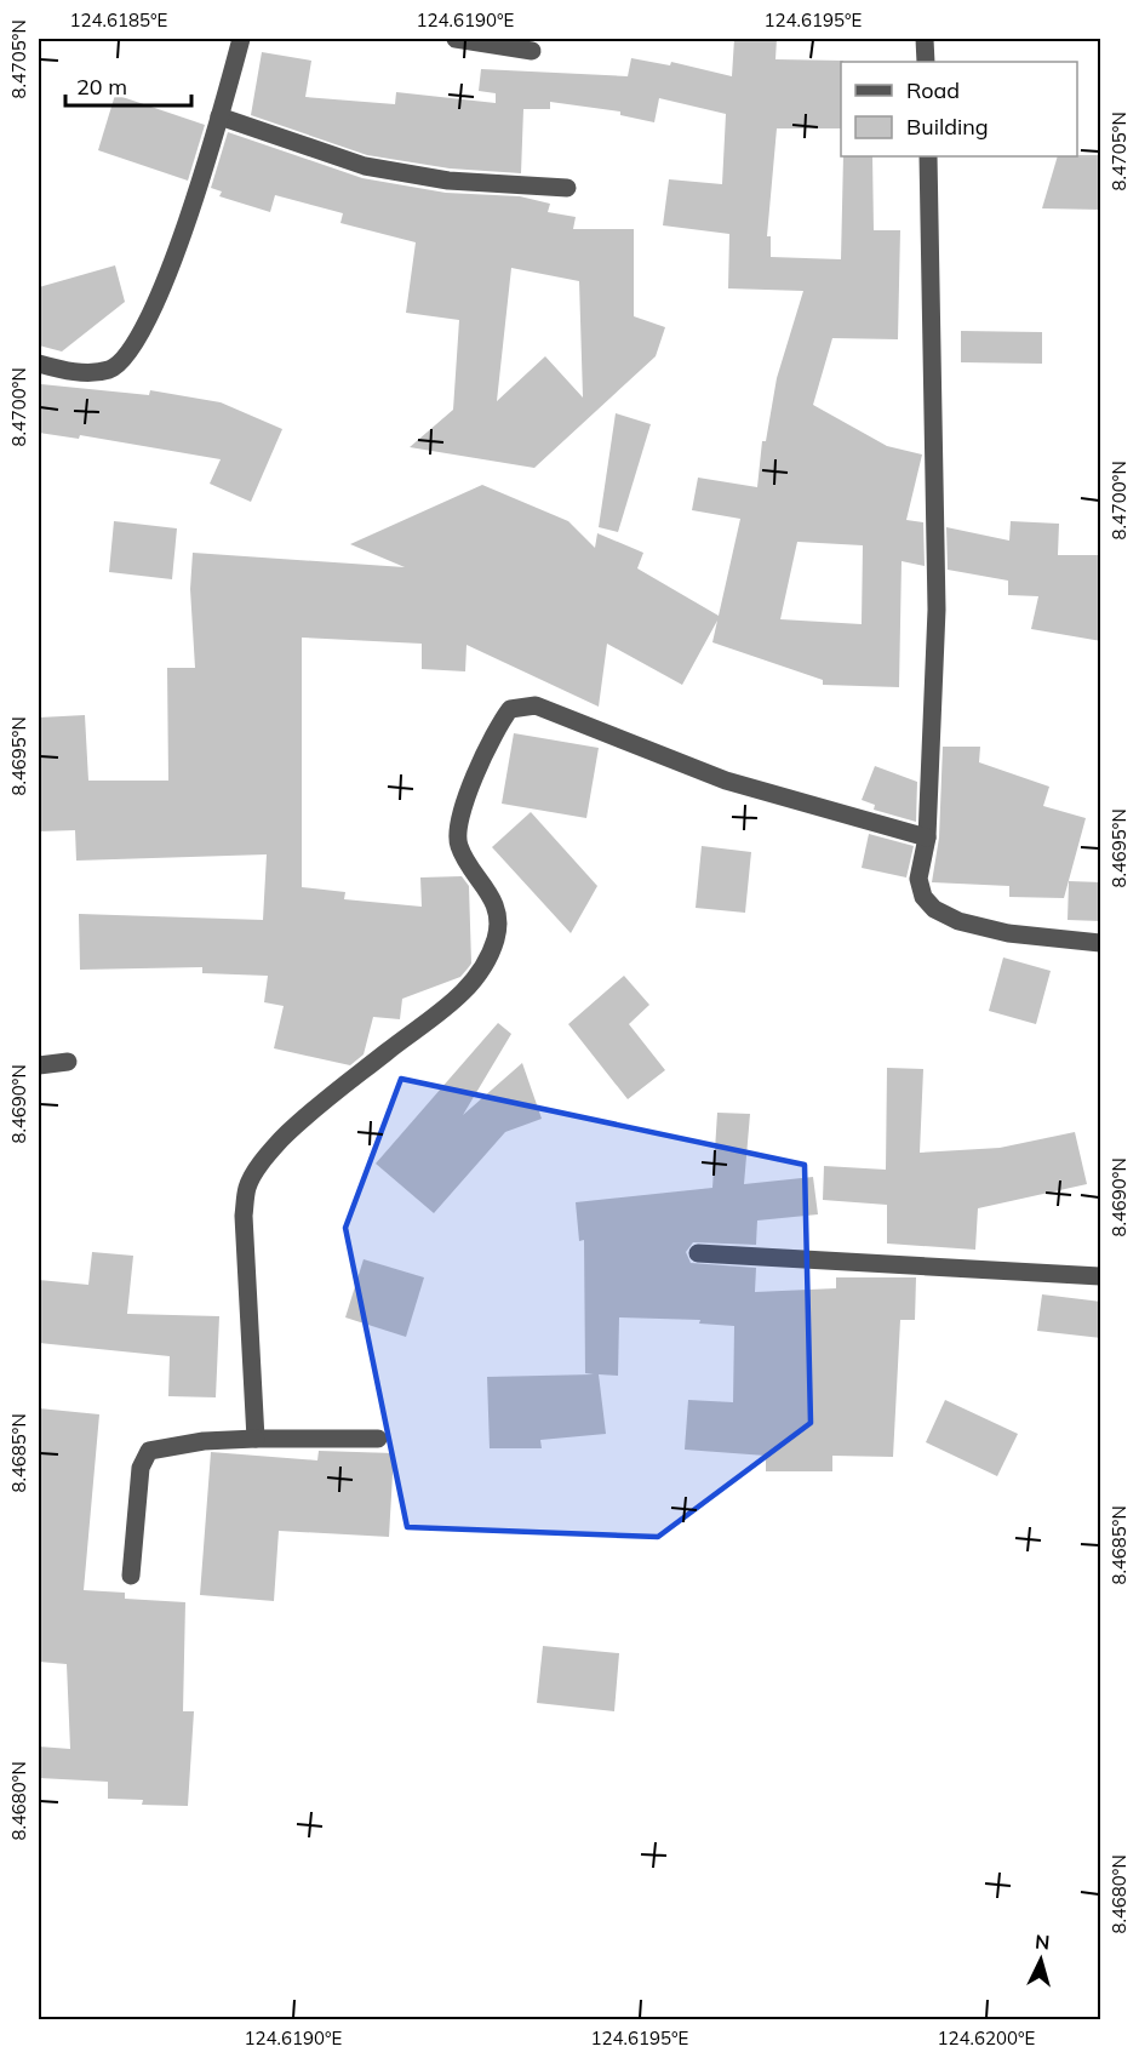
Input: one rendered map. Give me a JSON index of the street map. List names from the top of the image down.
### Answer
{
  "legend": ["Road", "Building"],
  "scale_bar": "20 m",
  "north": "top",
  "coordinates": [
    "124.6185°E",
    "124.6190°E",
    "124.6195°E",
    "8.4705°N",
    "8.4700°N",
    "8.4695°N",
    "8.4690°N",
    "8.4685°N",
    "8.4680°N",
    "124.6200°E"
  ]
}
